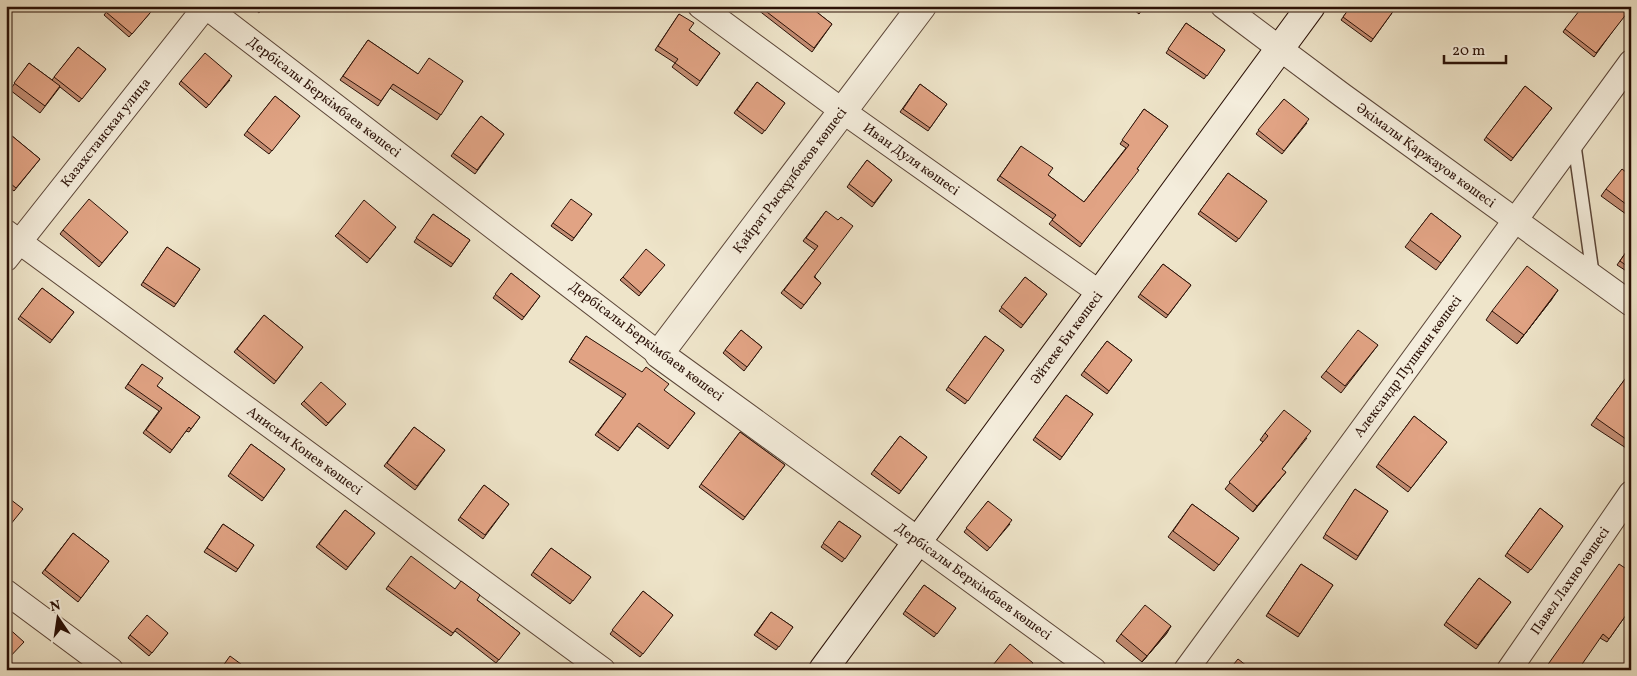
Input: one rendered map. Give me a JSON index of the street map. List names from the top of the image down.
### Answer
{
  "streets": {
    "main road": ["Дербісалы Беркімбаев көшесі", "Қайрат Рысқұлбеков көшесі", "Әйтеке Би көшесі"],
    "street": [
      "Казахстанская улица",
      "Әкімалы Қаржауов көшесі",
      "Иван Дуля көшесі",
      "Александр Пушкин көшесі",
      "Анисим Конев көшесі",
      "Павел Лахно көшесі"
    ]
  },
  "crossings": [
    ["Дербісалы Беркімбаев көшесі", "Казахстанская улица"],
    ["Дербісалы Беркімбаев көшесі", "Қайрат Рысқұлбеков көшесі"],
    ["Дербісалы Беркімбаев көшесі", "Әйтеке Би көшесі"],
    ["Казахстанская улица", "Анисим Конев көшесі"],
    ["Әкімалы Қаржауов көшесі", "Әйтеке Би көшесі"],
    ["Әкімалы Қаржауов көшесі", "Александр Пушкин көшесі"],
    ["Иван Дуля көшесі", "Қайрат Рысқұлбеков көшесі"],
    ["Иван Дуля көшесі", "Әйтеке Би көшесі"]
  ],
  "scale_bar": "20 m",
  "north": "top"
}
